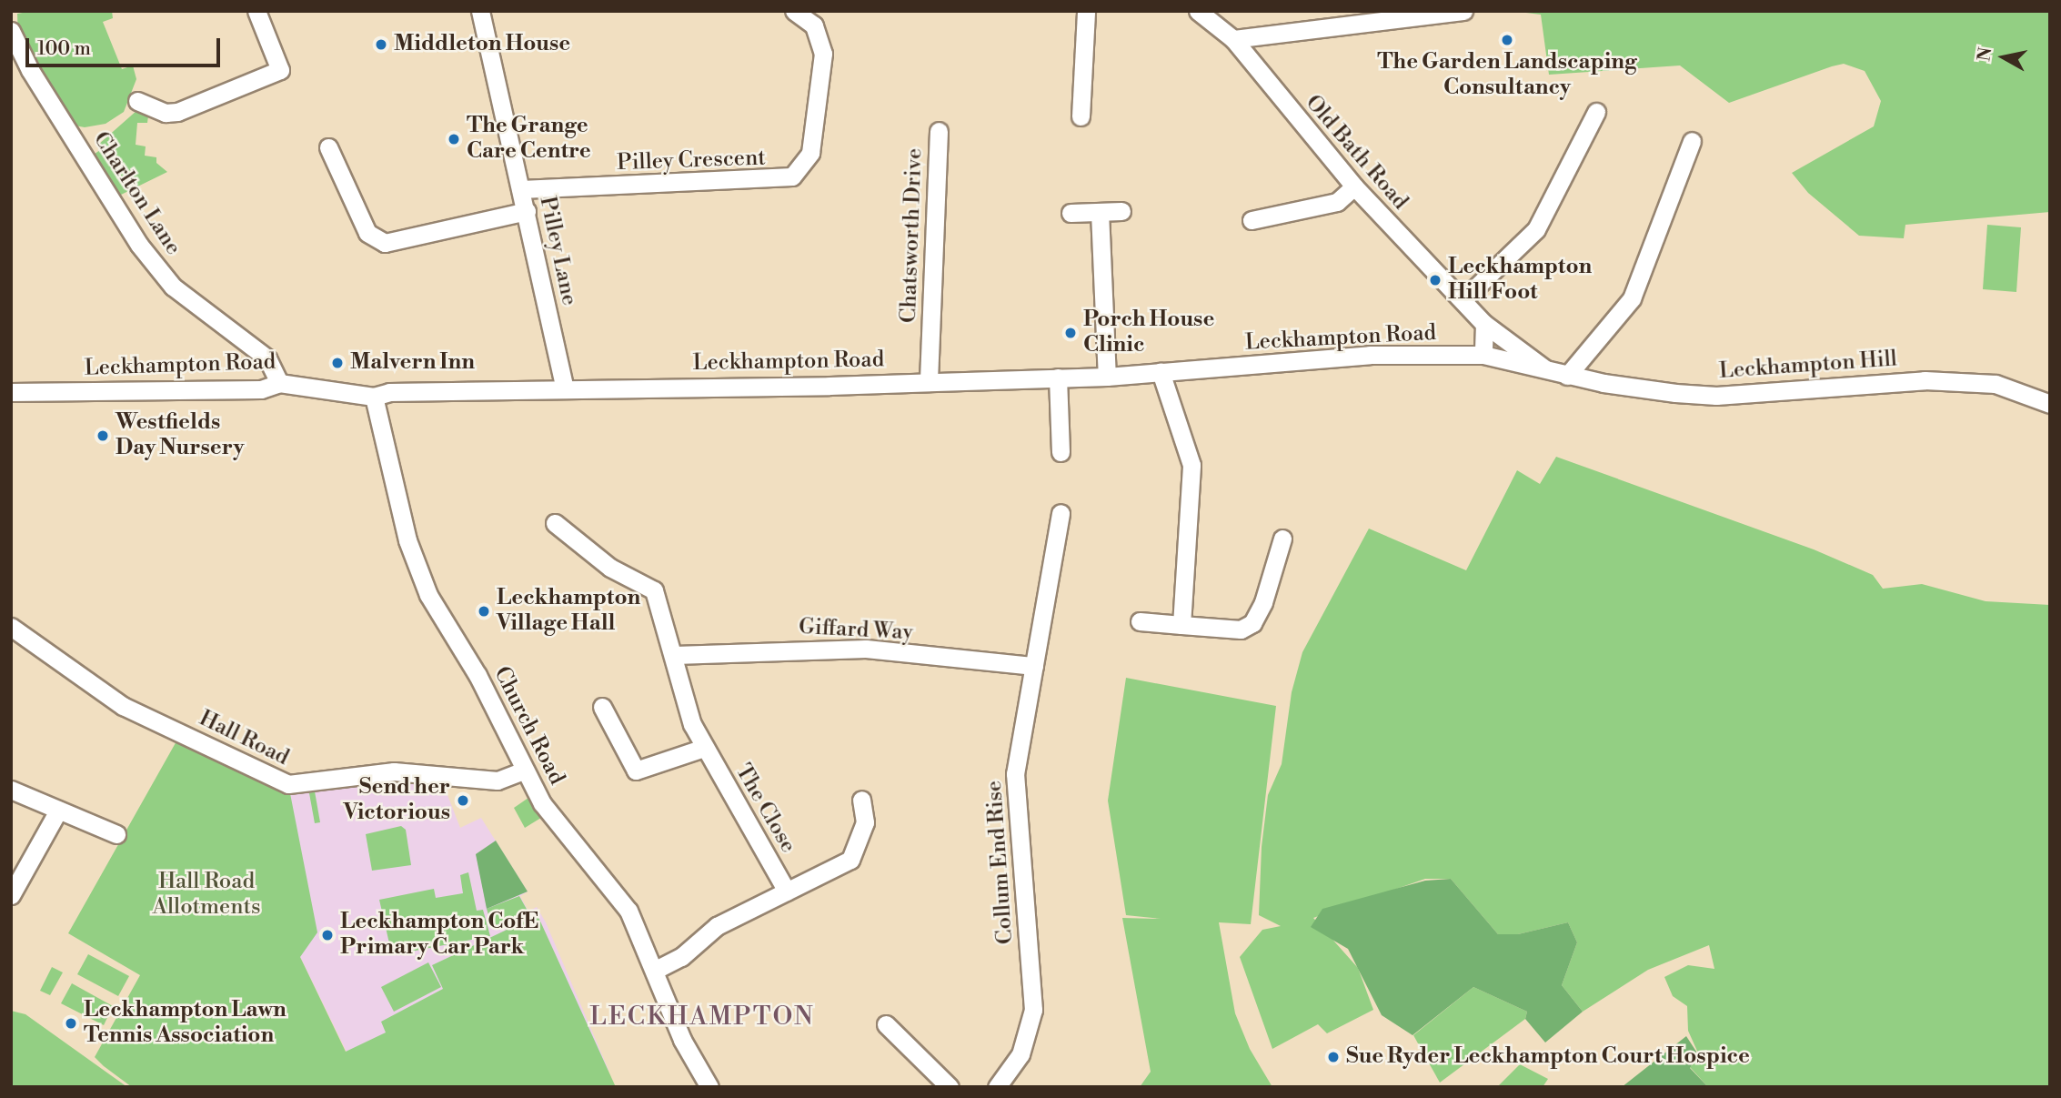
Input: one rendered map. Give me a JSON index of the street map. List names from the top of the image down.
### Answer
{
  "streets": {
    "street": [
      "Old Bath Road",
      "Pilley Crescent",
      "Charlton Lane",
      "Chatsworth Drive",
      "Pilley Lane",
      "Leckhampton Road",
      "Leckhampton Hill",
      "Giffard Way",
      "Church Road",
      "Hall Road",
      "The Close",
      "Collum End Rise"
    ]
  },
  "crossings": [
    ["Old Bath Road", "Leckhampton Road"],
    ["Pilley Crescent", "Pilley Lane"],
    ["Charlton Lane", "Leckhampton Road"],
    ["Chatsworth Drive", "Leckhampton Road"],
    ["Pilley Lane", "Leckhampton Road"],
    ["Leckhampton Road", "Leckhampton Hill"],
    ["Leckhampton Road", "Church Road"],
    ["Giffard Way", "The Close"],
    ["Giffard Way", "Collum End Rise"],
    ["Church Road", "Hall Road"]
  ],
  "districts": ["LECKHAMPTON"],
  "parks": ["Hall Road Allotments"],
  "places": [
    "The Garden Landscaping Consultancy",
    "Middleton House",
    "The Grange Care Centre",
    "Leckhampton Hill Foot",
    "Porch House Clinic",
    "Malvern Inn",
    "Westfields Day Nursery",
    "Leckhampton Village Hall",
    "Send her Victorious",
    "Leckhampton CofE Primary Car Park",
    "Leckhampton Lawn Tennis Association",
    "Sue Ryder Leckhampton Court Hospice"
  ],
  "scale_bar": "100 m",
  "north": "left"
}
